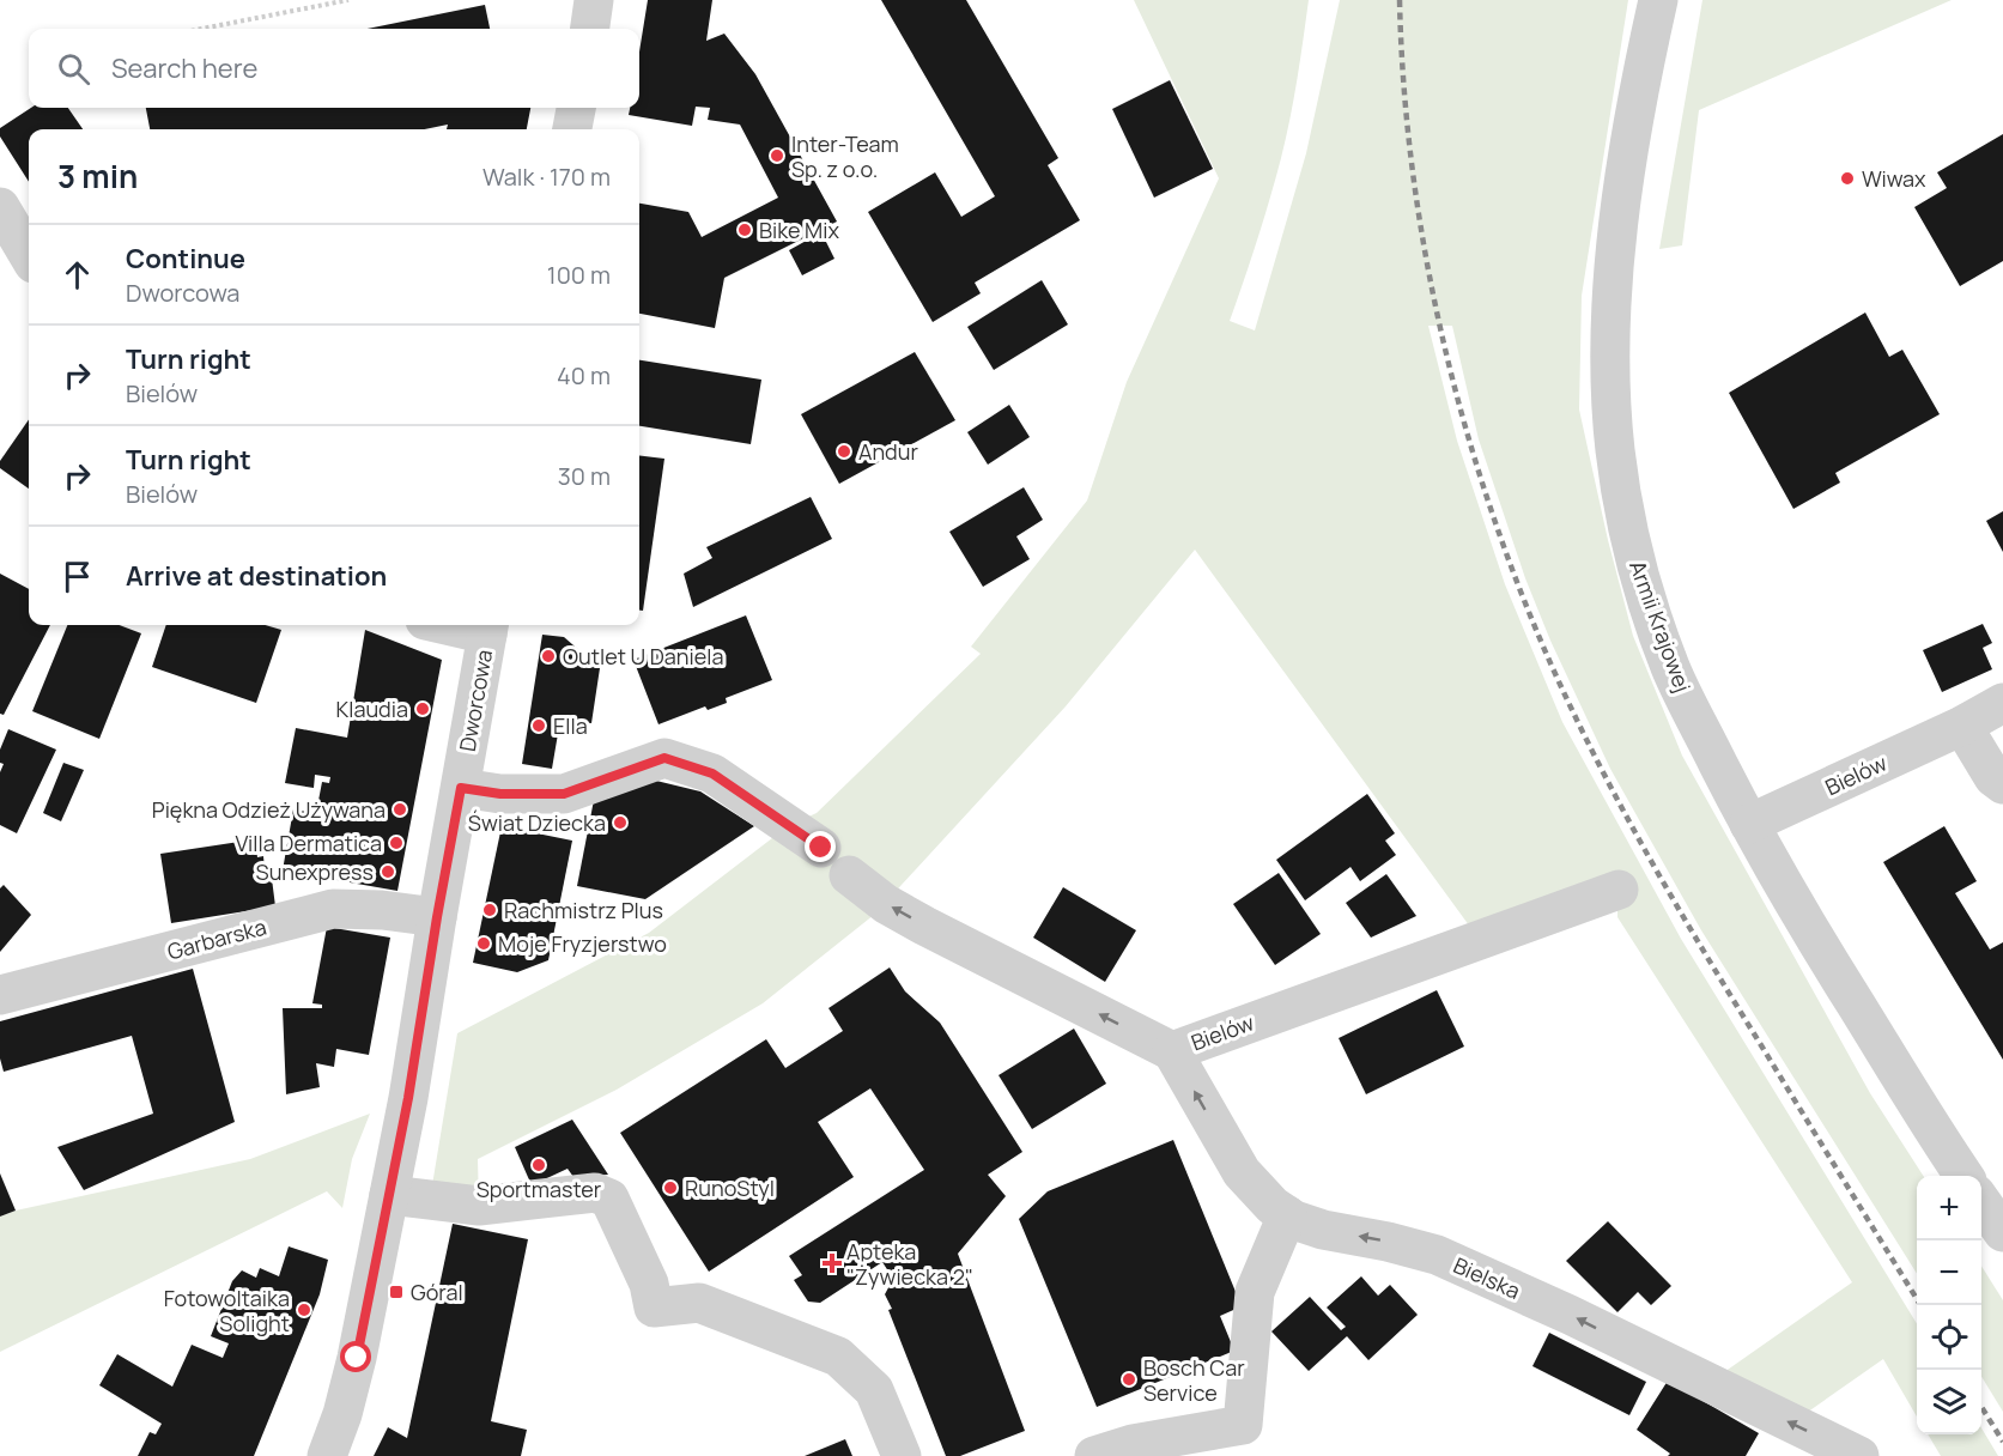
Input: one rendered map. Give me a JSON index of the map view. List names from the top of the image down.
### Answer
{
  "streets": {
    "street": [
      "Armii Krajowej",
      "Dworcowa",
      "Bielów",
      "Garbarska",
      "Bielska"
    ]
  },
  "crossings": [
    ["Armii Krajowej", "Bielów"],
    ["Dworcowa", "Garbarska"],
    ["Bielów", "Bielska"]
  ],
  "one_way": ["Bielska"],
  "places": {
    "other": [
      "Inter-Team Sp. z o.o.",
      "Wiwax",
      "Bike Mix",
      "Andur",
      "Outlet U Daniela",
      "Klaudia",
      "Ella",
      "Piękna Odzież Używana",
      "Świat Dziecka",
      "Villa Dermatica",
      "Sunexpress",
      "Rachmistrz Plus",
      "Moje Fryzjerstwo",
      "Sportmaster",
      "RunoStyl",
      "Fotowoltaika Solight",
      "Bosch Car Service"
    ],
    "health": ["Apteka \"Żywiecka 2\""],
    "transit": ["Góral"]
  },
  "page": {
    "search": "Search here",
    "heading": ["3 min", "Walk · 170 m"],
    "list": [
      ["Continue", "Dworcowa", "100 m"],
      ["Turn right", "Bielów", "40 m"],
      ["Turn right", "Bielów", "30 m"],
      "Arrive at destination"
    ],
    "map_buttons": ["+", "−"]
  }
}
